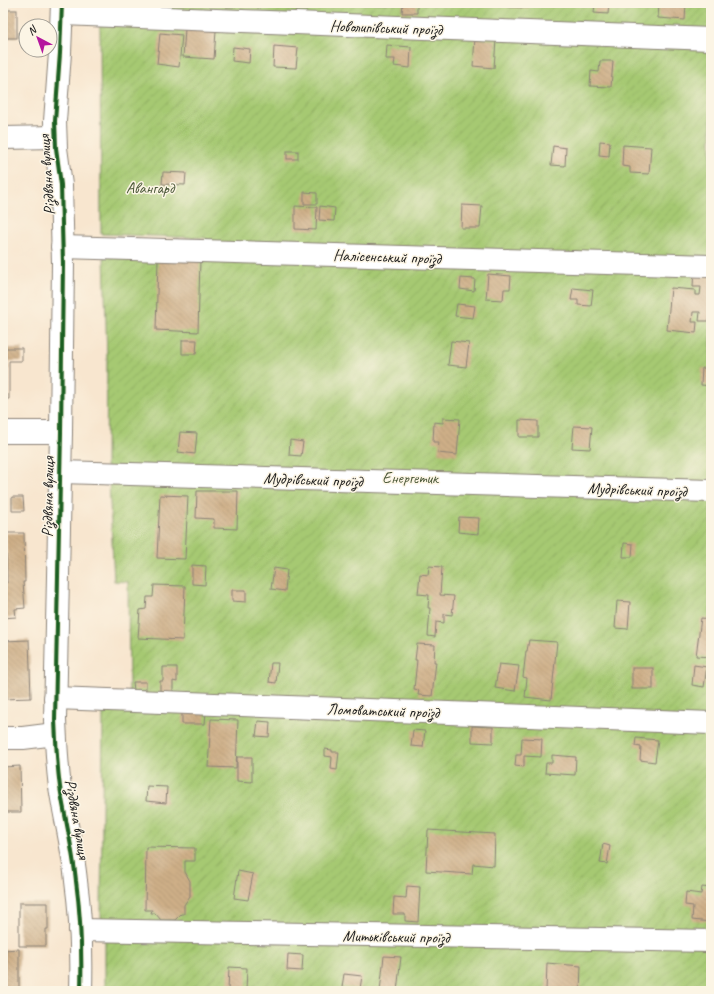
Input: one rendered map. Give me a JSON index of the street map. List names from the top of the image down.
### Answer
{
  "streets": {
    "street": [
      "Новолипівський проїзд",
      "Різдвяна вулиця",
      "Налісенський проїзд",
      "Мудрівський проїзд",
      "Ломоватський проїзд",
      "Митьківський проїзд"
    ]
  },
  "crossings": [
    ["Новолипівський проїзд", "Різдвяна вулиця"],
    ["Різдвяна вулиця", "Налісенський проїзд"],
    ["Різдвяна вулиця", "Мудрівський проїзд"],
    ["Різдвяна вулиця", "Ломоватський проїзд"],
    ["Різдвяна вулиця", "Митьківський проїзд"]
  ],
  "parks": ["Авангард", "Енергетик"],
  "north": "top left"
}
